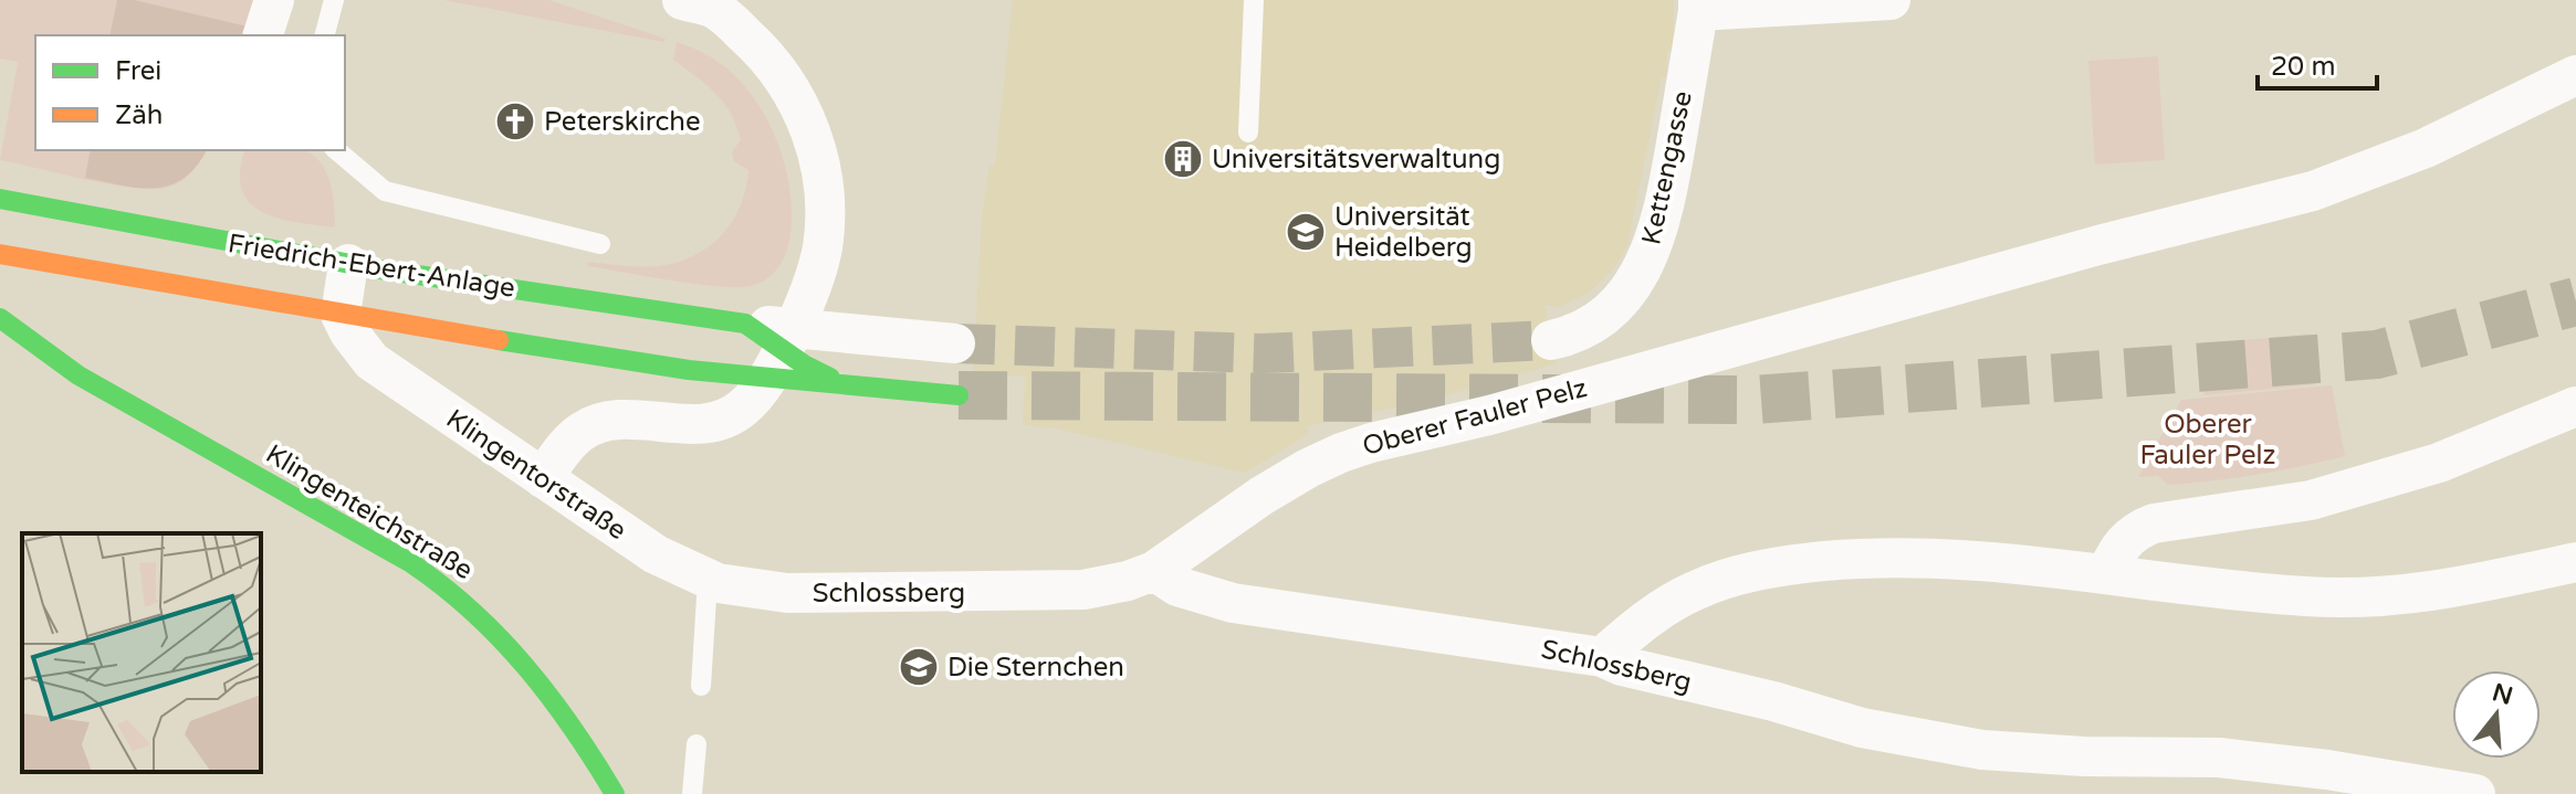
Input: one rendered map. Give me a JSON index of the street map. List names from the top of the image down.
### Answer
{
  "streets": {
    "main road": ["Friedrich-Ebert-Anlage", "Klingenteichstraße"],
    "street": [
      "Kettengasse",
      "Oberer Fauler Pelz",
      "Klingentorstraße",
      "Schlossberg"
    ]
  },
  "crossings": [
    ["Oberer Fauler Pelz", "Schlossberg"],
    ["Klingentorstraße", "Schlossberg"]
  ],
  "parks": ["Oberer Fauler Pelz"],
  "places": {
    "church": ["Peterskirche"],
    "building": ["Universitätsverwaltung"],
    "school or university": ["Universität Heidelberg", "Die Sternchen"]
  },
  "legend": ["Frei", "Zäh"],
  "scale_bar": "20 m",
  "north": "top"
}
